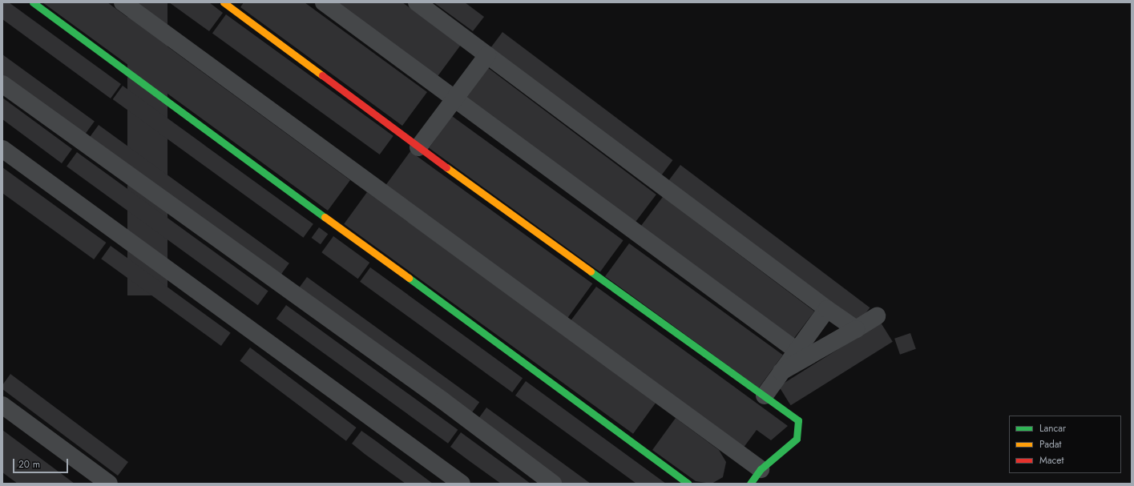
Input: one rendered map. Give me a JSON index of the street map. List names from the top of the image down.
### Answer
{
  "legend": ["Lancar", "Padat", "Macet"],
  "scale_bar": "20 m"
}
